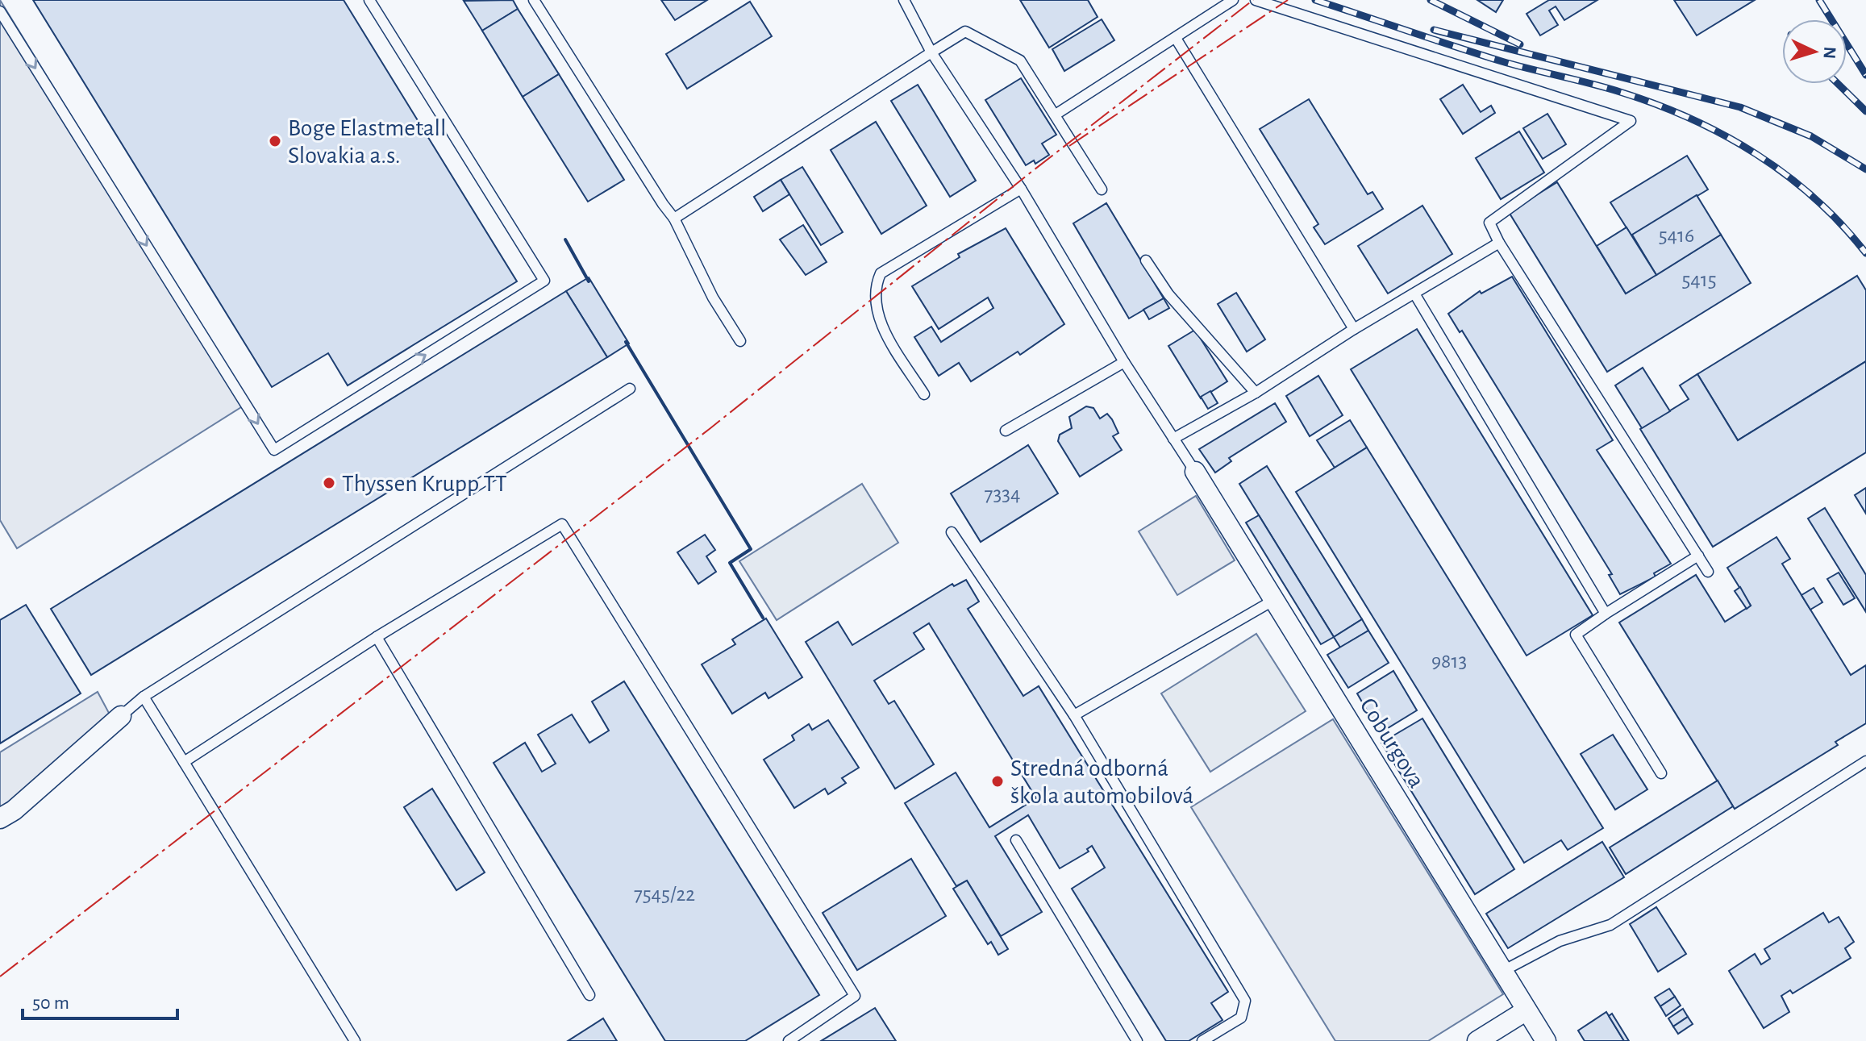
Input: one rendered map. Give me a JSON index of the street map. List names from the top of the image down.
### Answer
{
  "streets": {
    "street": ["Coburgova"]
  },
  "places": ["Boge Elastmetall Slovakia a.s.", "Thyssen Krupp TT", "Stredná odborná škola automobilová"],
  "house_numbers": [
    "5416",
    "5415",
    "7334",
    "9813",
    "7545/22"
  ],
  "scale_bar": "50 m",
  "north": "right"
}
